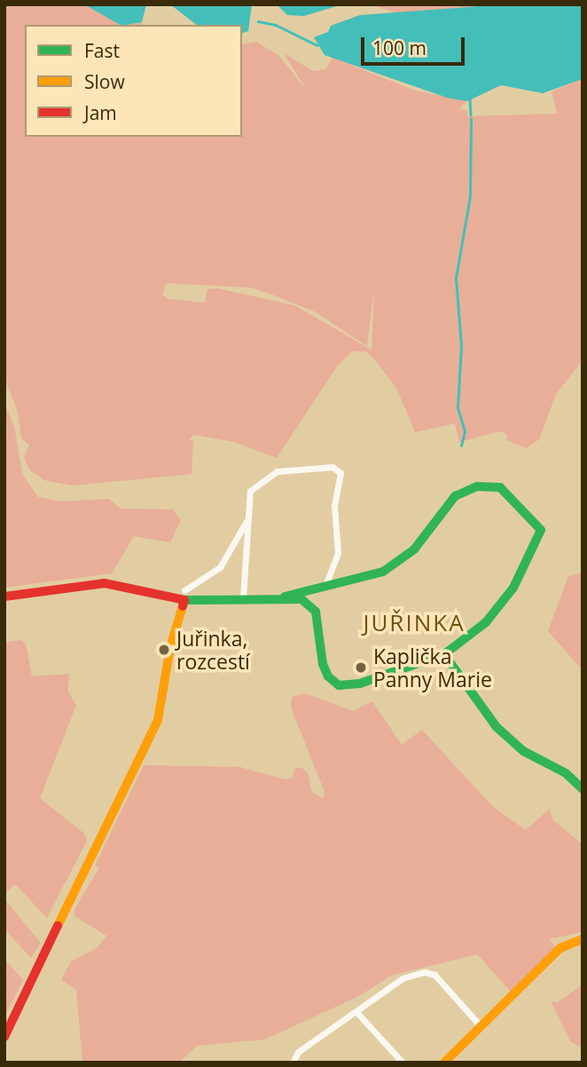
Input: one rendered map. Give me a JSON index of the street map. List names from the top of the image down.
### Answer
{
  "districts": ["JUŘINKA"],
  "places": ["Juřinka, rozcestí", "Kaplička Panny Marie"],
  "legend": ["Fast", "Slow", "Jam"],
  "scale_bar": "100 m"
}
